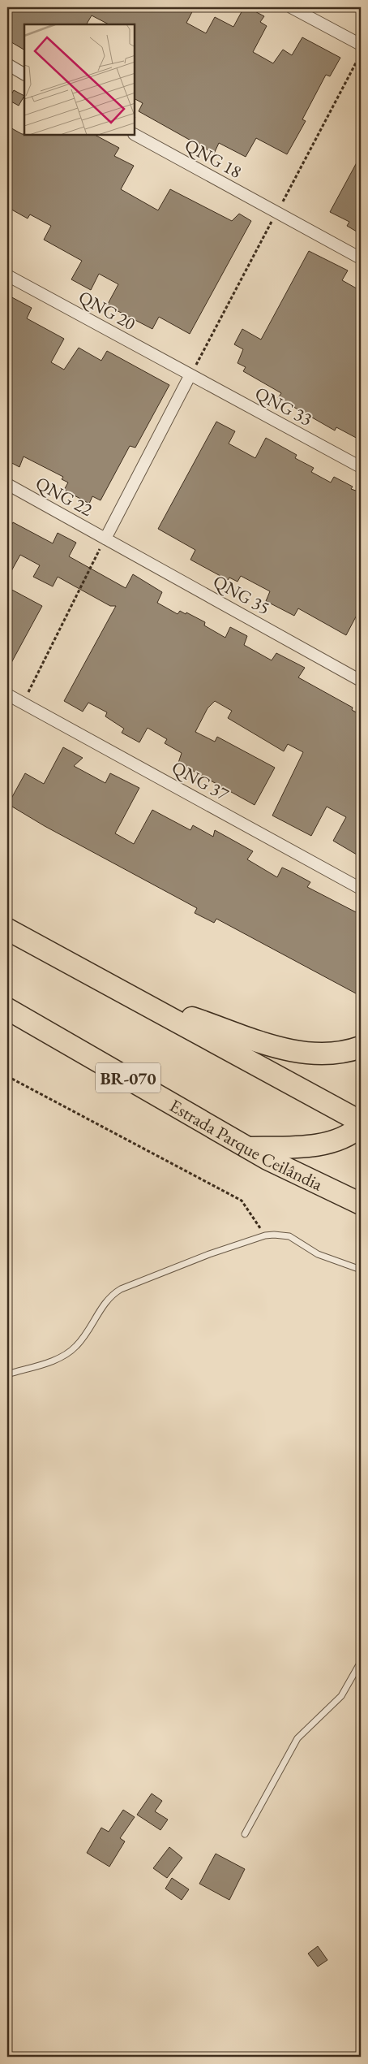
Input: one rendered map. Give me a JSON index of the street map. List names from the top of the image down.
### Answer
{
  "streets": {
    "highway": ["BR-070", "Estrada Parque Ceilândia"],
    "street": [
      "QNG 18",
      "QNG 20",
      "QNG 33",
      "QNG 22",
      "QNG 35",
      "QNG 37"
    ]
  },
  "crossings": [
    ["QNG 20", "QNG 33"],
    ["QNG 22", "QNG 35"]
  ]
}
